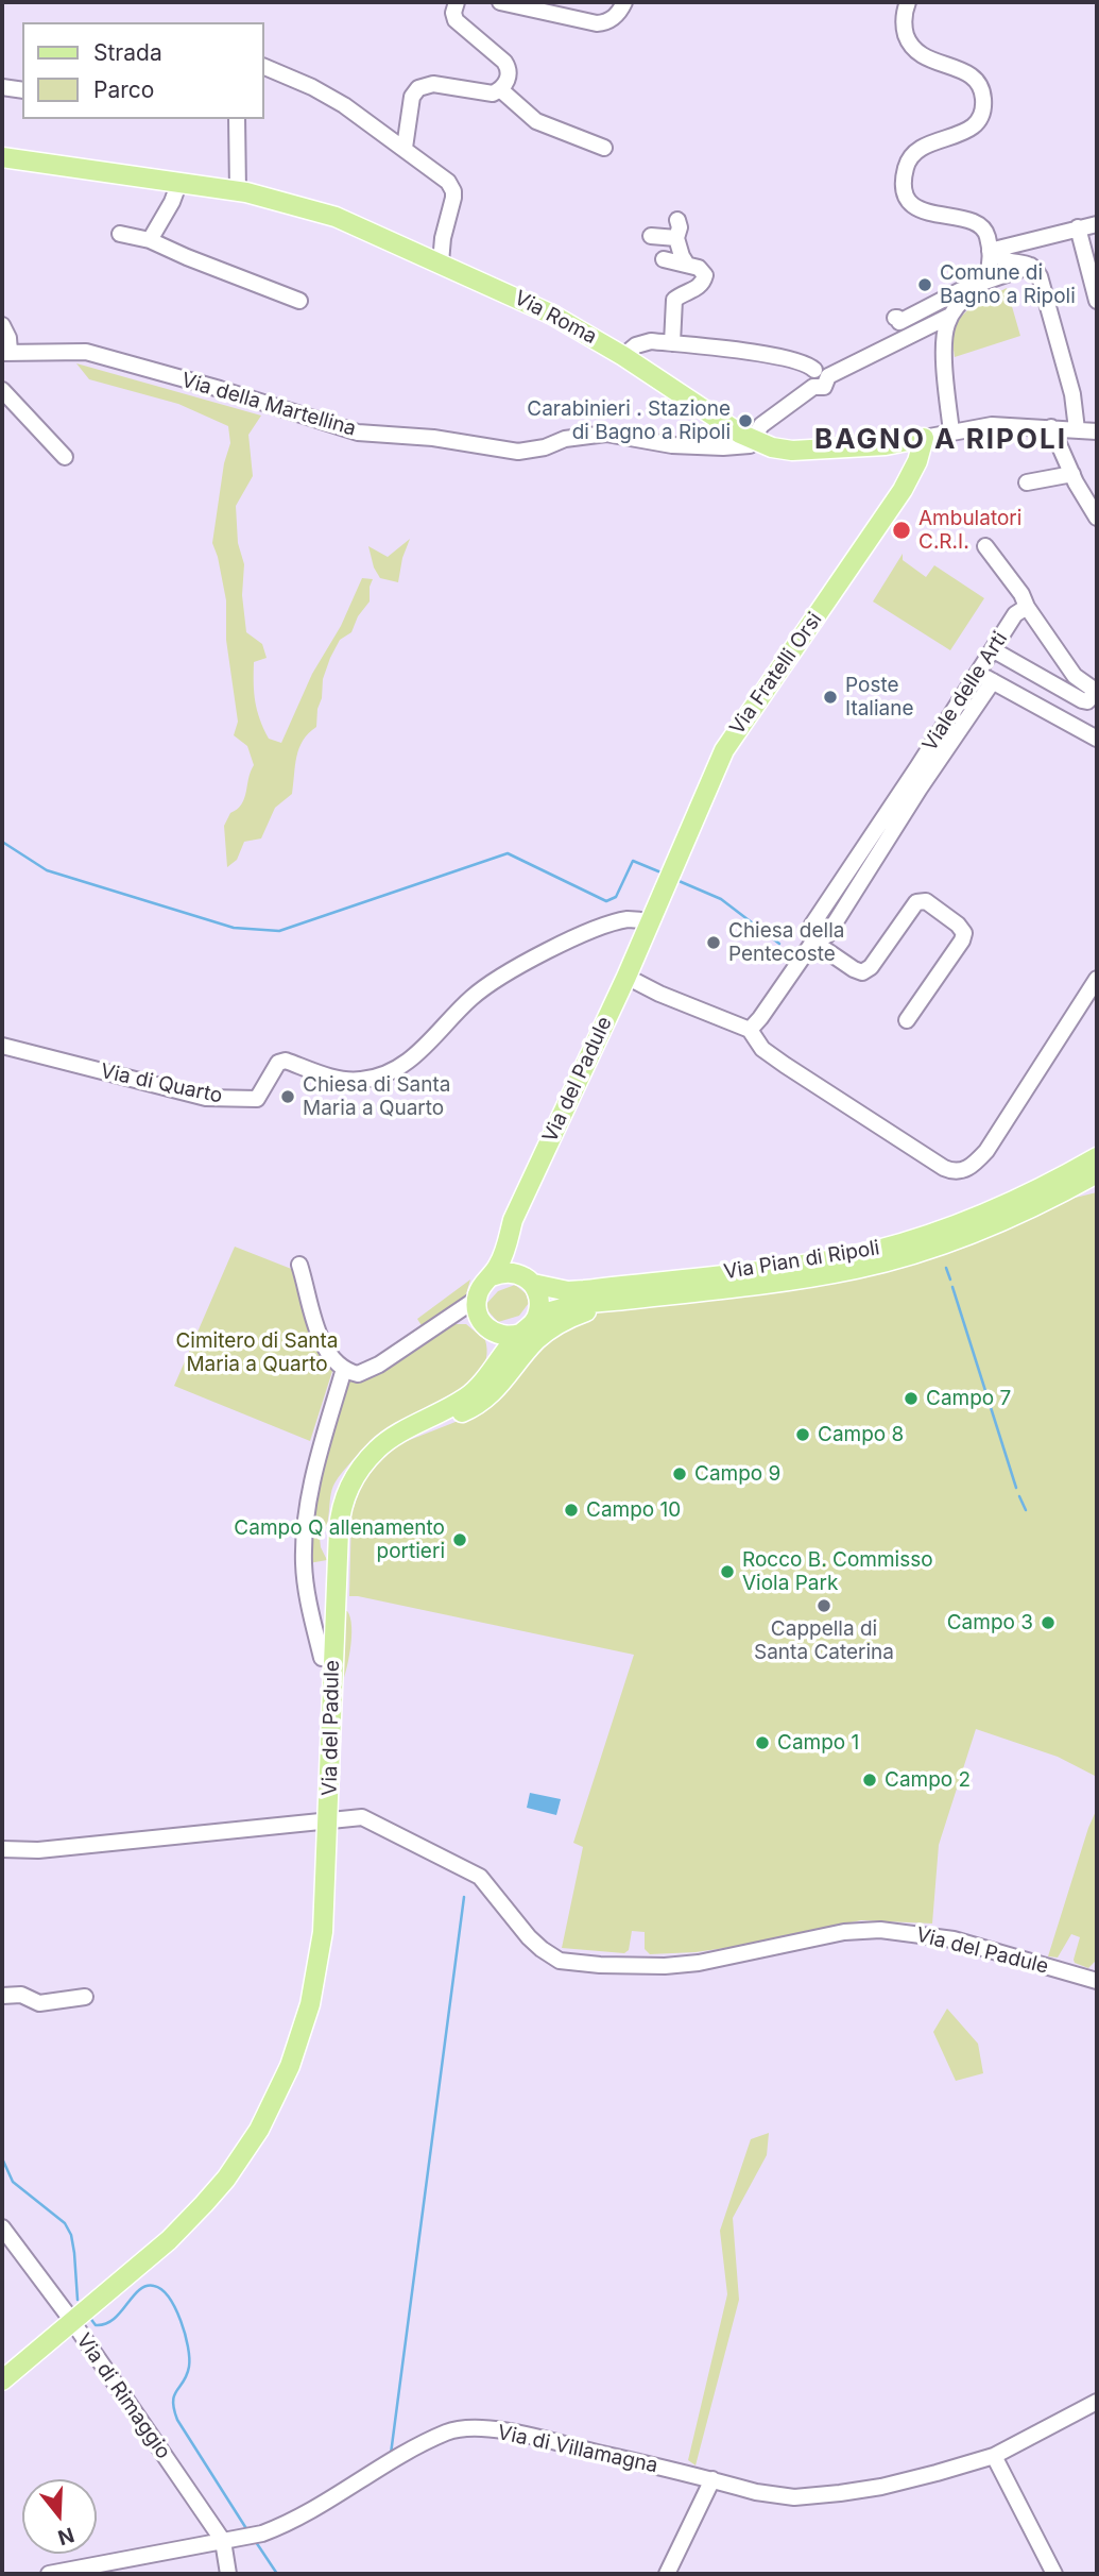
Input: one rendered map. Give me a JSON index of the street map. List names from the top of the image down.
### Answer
{
  "streets": {
    "main road": [
      "Via Roma",
      "Via Fratelli Orsi",
      "Via del Padule",
      "Via Pian di Ripoli"
    ],
    "street": [
      "Via della Martellina",
      "Viale delle Arti",
      "Via di Quarto",
      "Via di Rimaggio",
      "Via di Villamagna"
    ]
  },
  "crossings": [
    ["Via Roma", "Via della Martellina"],
    ["Via Roma", "Via Fratelli Orsi"],
    ["Via Fratelli Orsi", "Via del Padule"],
    ["Via Fratelli Orsi", "Via di Quarto"],
    ["Via del Padule", "Via di Quarto"],
    ["Via del Padule", "Via Pian di Ripoli"],
    ["Via di Rimaggio", "Via di Villamagna"]
  ],
  "districts": ["BAGNO A RIPOLI"],
  "parks": ["Cimitero di Santa Maria a Quarto"],
  "places": [
    "Comune di Bagno a Ripoli",
    "Carabinieri . Stazione di Bagno a Ripoli",
    "Ambulatori C.R.I.",
    "Poste Italiane",
    "Chiesa della Pentecoste",
    "Chiesa di Santa Maria a Quarto",
    "Campo 7",
    "Campo 8",
    "Campo 9",
    "Campo 10",
    "Campo Q allenamento portieri",
    "Rocco B. Commisso Viola Park",
    "Cappella di Santa Caterina",
    "Campo 3",
    "Campo 1",
    "Campo 2"
  ],
  "legend": ["Strada", "Parco"],
  "north": "bottom"
}
